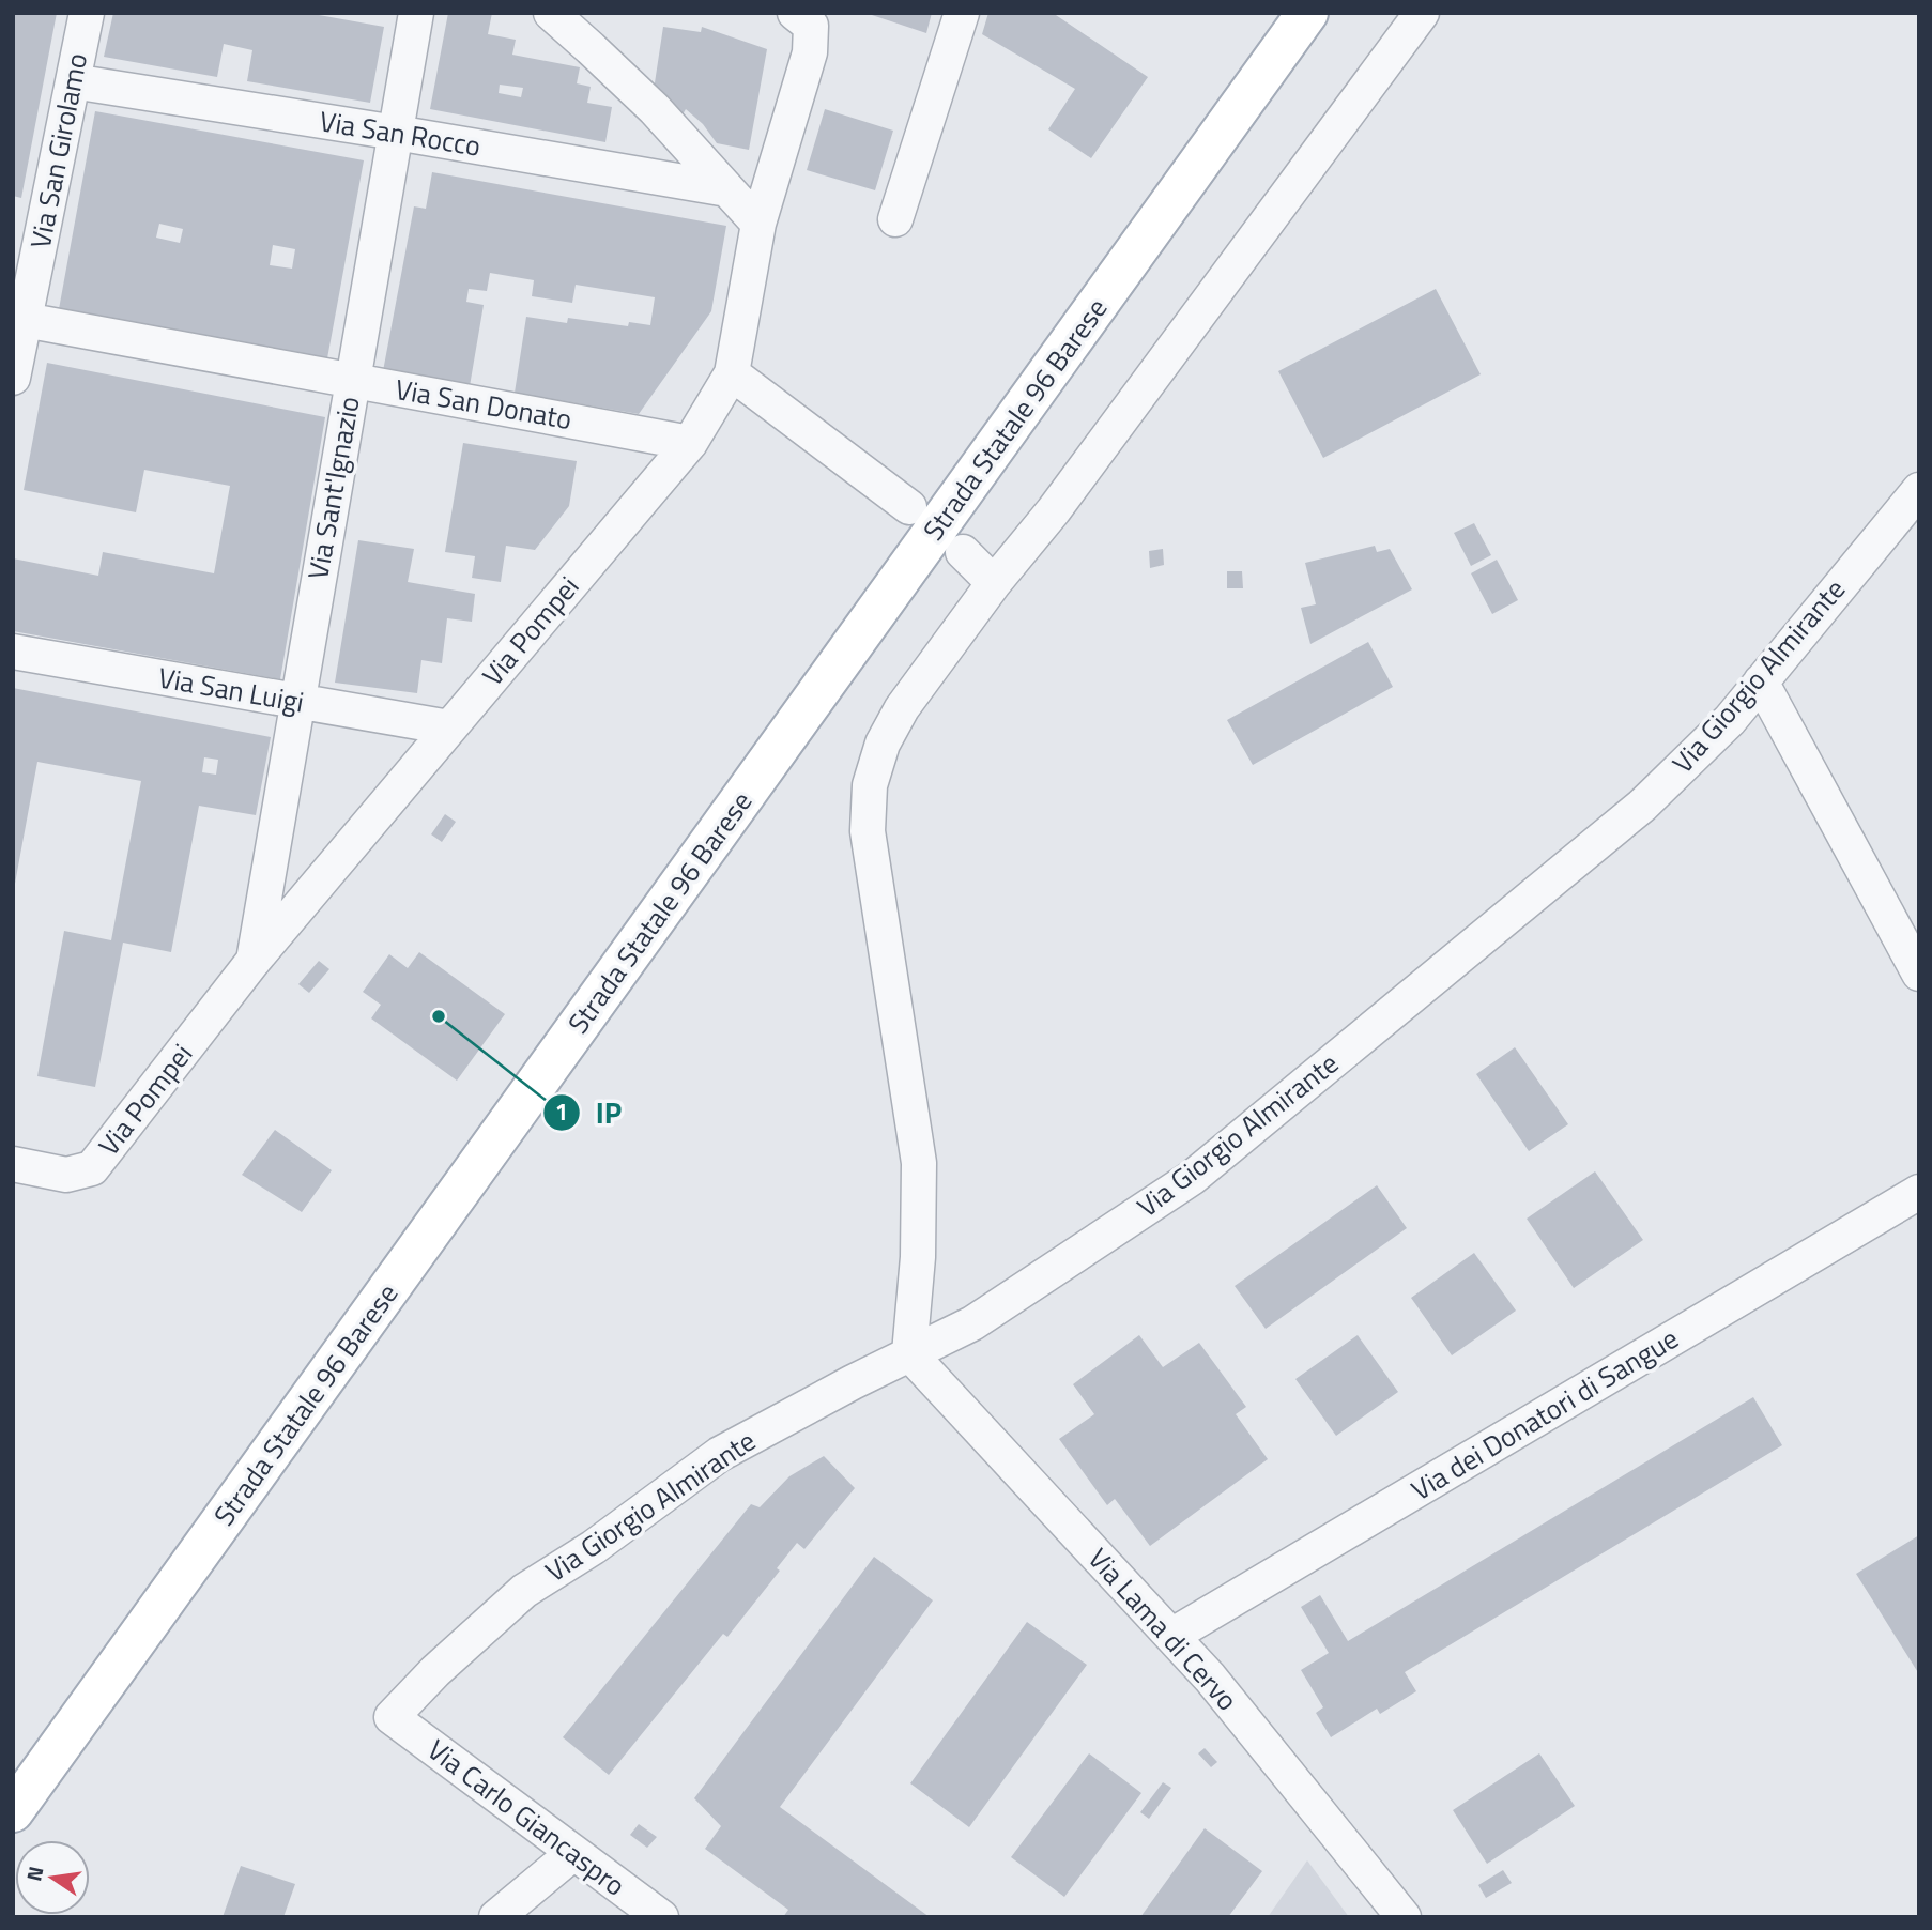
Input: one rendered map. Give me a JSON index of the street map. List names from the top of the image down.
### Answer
{
  "streets": {
    "main road": ["Strada Statale 96 Barese"],
    "street": [
      "Via San Rocco",
      "Via San Girolamo",
      "Via San Donato",
      "Via Sant'Ignazio",
      "Via Pompei",
      "Via Giorgio Almirante",
      "Via San Luigi",
      "Via dei Donatori di Sangue",
      "Via Lama di Cervo",
      "Via Carlo Giancaspro"
    ]
  },
  "crossings": [
    ["Via San Rocco", "Via San Girolamo"],
    ["Via San Rocco", "Via Sant'Ignazio"],
    ["Via San Girolamo", "Via San Donato"],
    ["Via San Donato", "Via Sant'Ignazio"],
    ["Via San Donato", "Via Pompei"],
    ["Via Sant'Ignazio", "Via Pompei"],
    ["Via Sant'Ignazio", "Via San Luigi"],
    ["Via Pompei", "Via San Luigi"],
    ["Via Giorgio Almirante", "Via Lama di Cervo"],
    ["Via Giorgio Almirante", "Via Carlo Giancaspro"],
    ["Via dei Donatori di Sangue", "Via Lama di Cervo"]
  ],
  "places": ["IP"],
  "north": "left"
}
